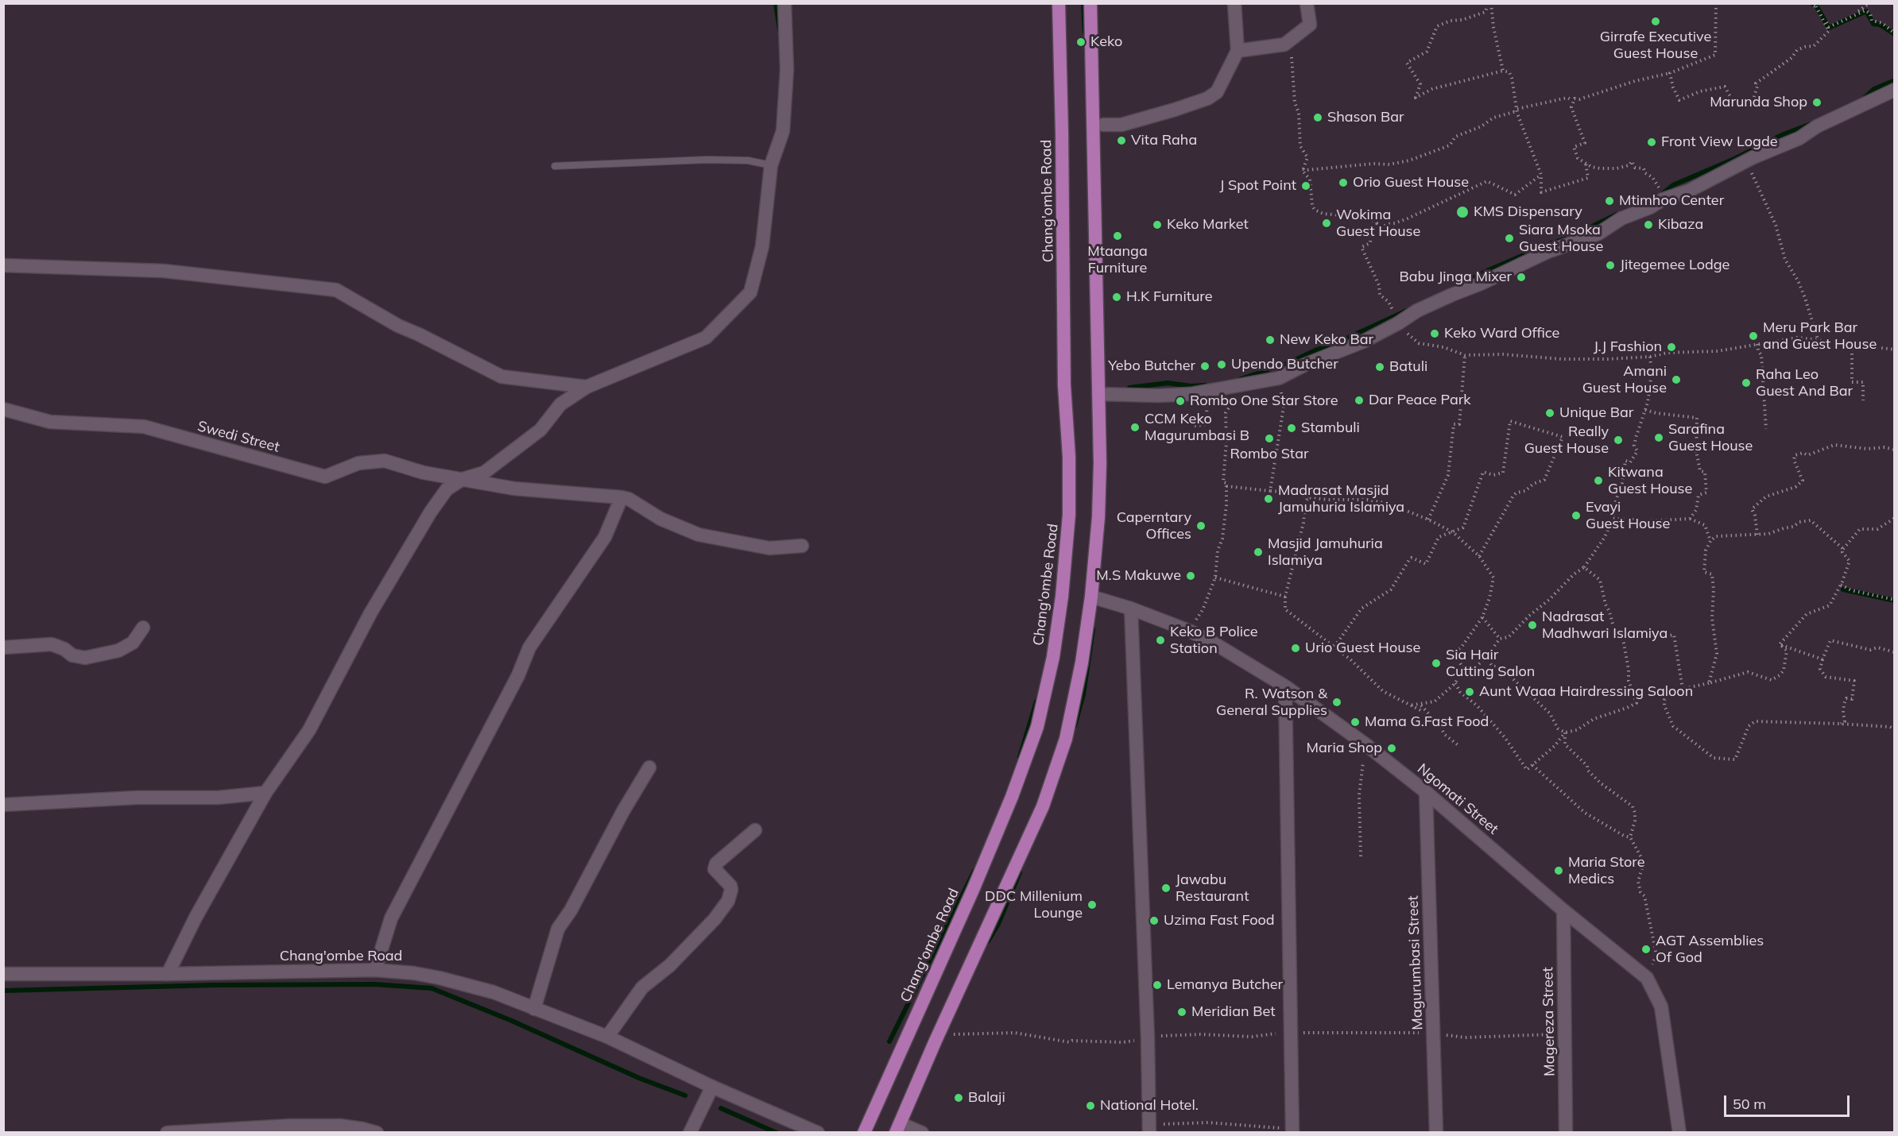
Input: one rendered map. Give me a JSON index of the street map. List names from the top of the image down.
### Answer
{
  "streets": {
    "main road": ["Chang'ombe Road"],
    "street": [
      "Swedi Street",
      "Ngomati Street",
      "Magurumbasi Street",
      "Magereza Street"
    ]
  },
  "crossings": [
    ["Ngomati Street", "Magurumbasi Street"],
    ["Ngomati Street", "Magereza Street"]
  ],
  "places": [
    "Girrafe Executive Guest House",
    "Keko",
    "Marunda Shop",
    "Shason Bar",
    "Vita Raha",
    "Front View Logde",
    "Orio Guest House",
    "J Spot Point",
    "Mtimhoo Center",
    "KMS Dispensary",
    "Wokima Guest House",
    "Keko Market",
    "Kibaza",
    "Mtaanga Furniture",
    "Siara Msoka Guest House",
    "Jitegemee Lodge",
    "Babu Jinga Mixer",
    "H.K Furniture",
    "Keko Ward Office",
    "Meru Park Bar and Guest House",
    "New Keko Bar",
    "J.J Fashion",
    "Upendo Butcher",
    "Yebo Butcher",
    "Batuli",
    "Amani Guest House",
    "Raha Leo Guest And Bar",
    "Dar Peace Park",
    "Rombo One Star Store",
    "Unique Bar",
    "CCM Keko Magurumbasi B",
    "Stambuli",
    "Sarafina Guest House",
    "Rombo Star",
    "Really Guest House",
    "Kitwana Guest House",
    "Madrasat Masjid Jamuhuria Islamiya",
    "Evayi Guest House",
    "Caperntary Offices",
    "Masjid Jamuhuria Islamiya",
    "M.S Makuwe",
    "Nadrasat Madhwari Islamiya",
    "Keko B Police Station",
    "Urio Guest House",
    "Sia Hair Cutting Salon",
    "Aunt Waaa Hairdressing Saloon",
    "R. Watson & General Supplies",
    "Mama G.Fast Food",
    "Maria Shop",
    "Maria Store Medics",
    "Jawabu Restaurant",
    "DDC Millenium Lounge",
    "Uzima Fast Food",
    "AGT Assemblies Of God",
    "Lemanya Butcher",
    "Meridian Bet",
    "Balaji",
    "National Hotel."
  ],
  "scale_bar": "50 m"
}
